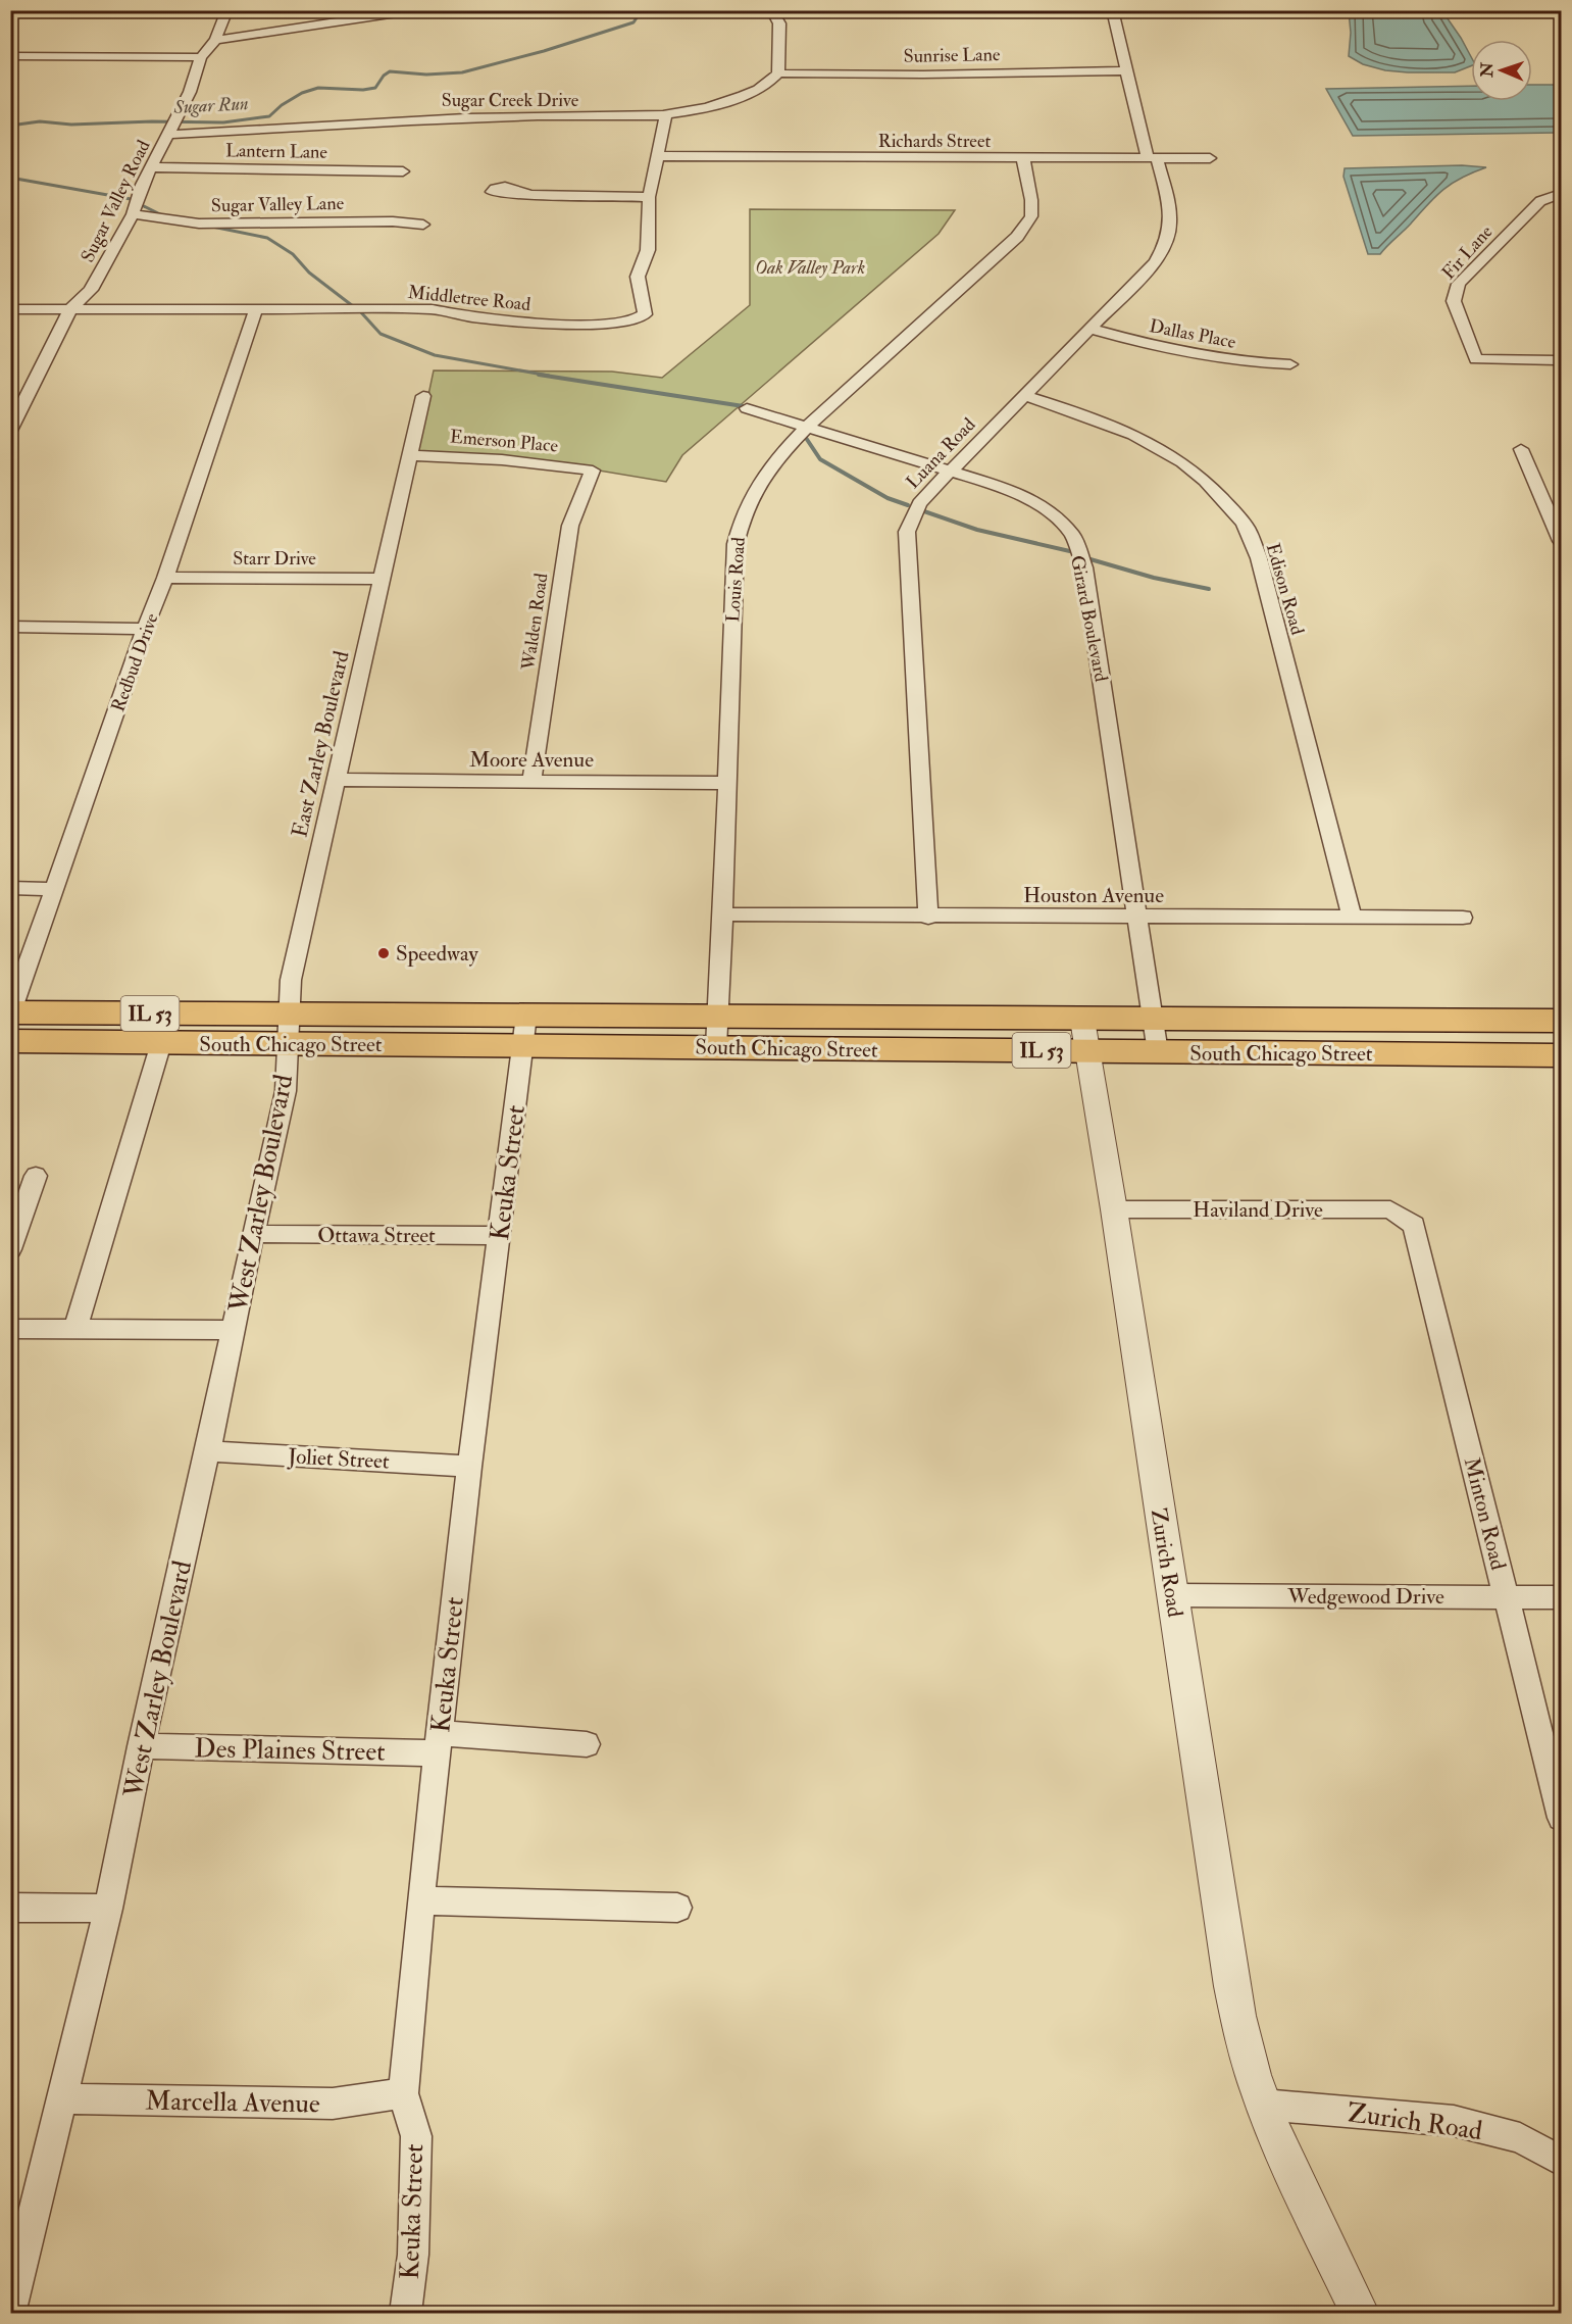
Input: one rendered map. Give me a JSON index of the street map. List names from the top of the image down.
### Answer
{
  "streets": {
    "main road": ["IL 53", "South Chicago Street"],
    "street": [
      "Sunrise Lane",
      "Sugar Creek Drive",
      "Richards Street",
      "Lantern Lane",
      "Sugar Valley Road",
      "Sugar Valley Lane",
      "Fir Lane",
      "Middletree Road",
      "Dallas Place",
      "Emerson Place",
      "Luana Road",
      "Starr Drive",
      "Louis Road",
      "Edison Road",
      "Girard Boulevard",
      "Walden Road",
      "Redbud Drive",
      "East Zarley Boulevard",
      "Moore Avenue",
      "Houston Avenue",
      "Keuka Street",
      "West Zarley Boulevard",
      "Haviland Drive",
      "Ottawa Street",
      "Joliet Street",
      "Minton Road",
      "Zurich Road",
      "Wedgewood Drive",
      "Des Plaines Street",
      "Marcella Avenue"
    ]
  },
  "crossings": [
    ["Sunrise Lane", "Sugar Creek Drive"],
    ["Sunrise Lane", "Luana Road"],
    ["Sugar Creek Drive", "Sugar Valley Road"],
    ["Sugar Creek Drive", "Middletree Road"],
    ["Richards Street", "Middletree Road"],
    ["Richards Street", "Luana Road"],
    ["Richards Street", "Louis Road"],
    ["Lantern Lane", "Sugar Valley Road"],
    ["Sugar Valley Road", "Sugar Valley Lane"],
    ["Sugar Valley Road", "Middletree Road"],
    ["Middletree Road", "Redbud Drive"],
    ["Dallas Place", "Luana Road"],
    ["Emerson Place", "Walden Road"],
    ["Emerson Place", "East Zarley Boulevard"],
    ["Luana Road", "Edison Road"],
    ["Luana Road", "Girard Boulevard"],
    ["Luana Road", "Houston Avenue"],
    ["Starr Drive", "Redbud Drive"],
    ["Starr Drive", "East Zarley Boulevard"],
    ["Louis Road", "Girard Boulevard"],
    ["Louis Road", "Moore Avenue"],
    ["Louis Road", "Houston Avenue"],
    ["Louis Road", "South Chicago Street"],
    ["Edison Road", "Houston Avenue"],
    ["Girard Boulevard", "Houston Avenue"],
    ["Girard Boulevard", "South Chicago Street"],
    ["Walden Road", "Moore Avenue"],
    ["Redbud Drive", "South Chicago Street"],
    ["East Zarley Boulevard", "Moore Avenue"],
    ["East Zarley Boulevard", "South Chicago Street"],
    ["East Zarley Boulevard", "West Zarley Boulevard"],
    ["South Chicago Street", "Keuka Street"],
    ["South Chicago Street", "West Zarley Boulevard"],
    ["South Chicago Street", "Zurich Road"],
    ["Keuka Street", "Ottawa Street"],
    ["Keuka Street", "Joliet Street"],
    ["Keuka Street", "Des Plaines Street"],
    ["Keuka Street", "Marcella Avenue"],
    ["West Zarley Boulevard", "Ottawa Street"],
    ["West Zarley Boulevard", "Joliet Street"],
    ["West Zarley Boulevard", "Des Plaines Street"],
    ["West Zarley Boulevard", "Marcella Avenue"],
    ["Haviland Drive", "Minton Road"],
    ["Haviland Drive", "Zurich Road"],
    ["Minton Road", "Wedgewood Drive"],
    ["Zurich Road", "Wedgewood Drive"]
  ],
  "water": ["Sugar Run"],
  "parks": ["Oak Valley Park"],
  "places": ["Speedway"],
  "north": "left"
}
